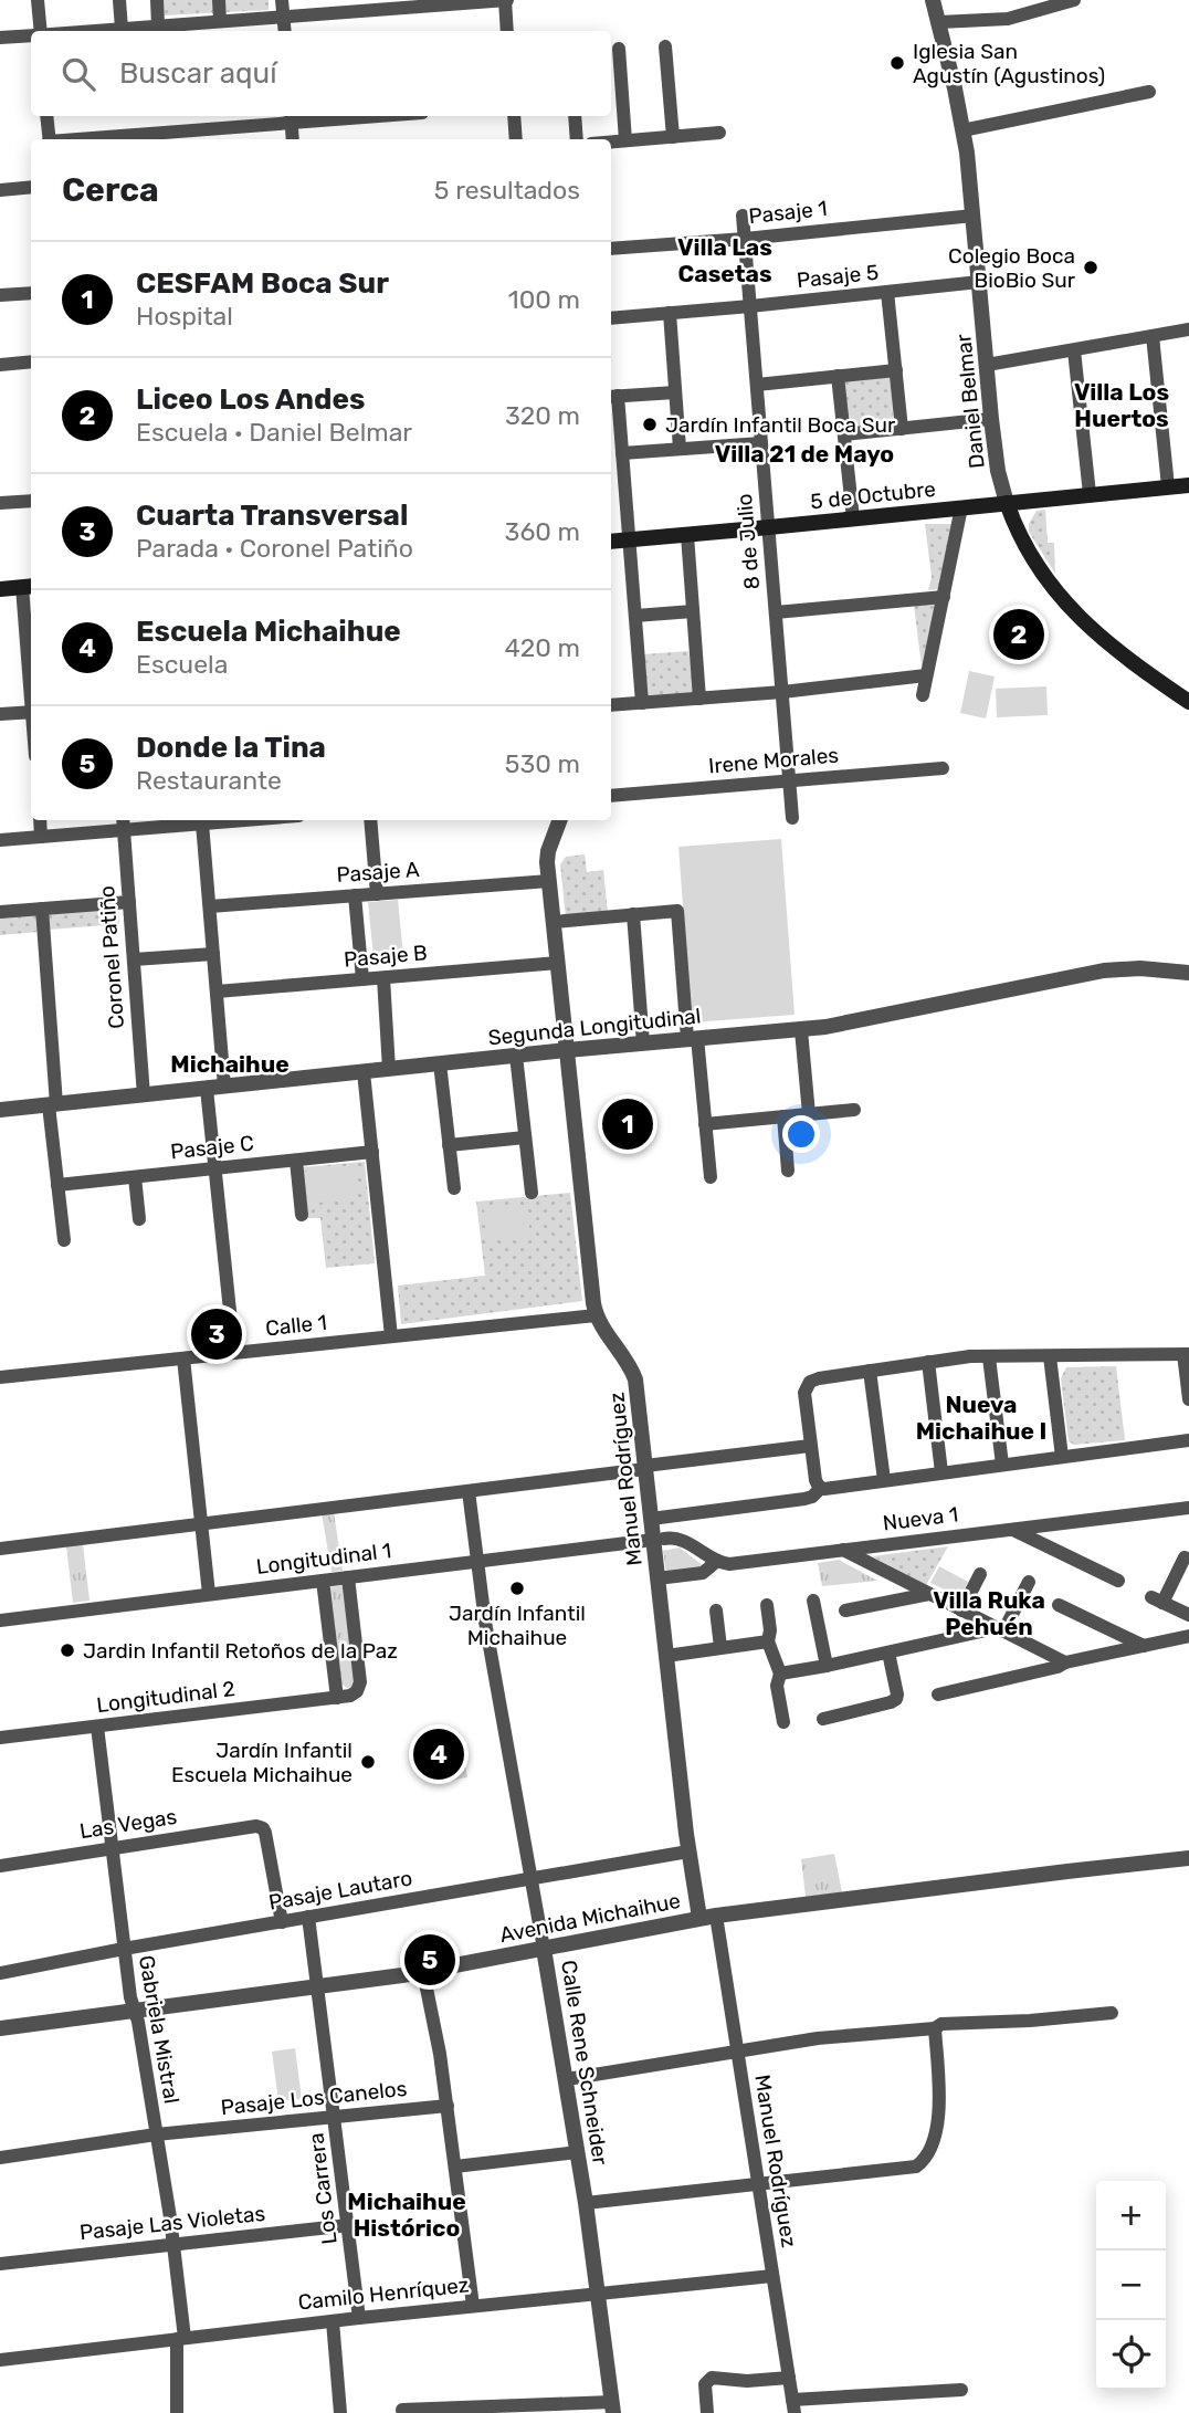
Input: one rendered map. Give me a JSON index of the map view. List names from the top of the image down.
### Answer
{
  "streets": {
    "main road": ["Daniel Belmar", "5 de Octubre"],
    "street": [
      "Pasaje 1",
      "Pasaje 5",
      "8 de Julio",
      "Irene Morales",
      "Pasaje A",
      "Pasaje B",
      "Coronel Patiño",
      "Segunda Longitudinal",
      "Pasaje C",
      "Calle 1",
      "Manuel Rodríguez",
      "Nueva 1",
      "Longitudinal 1",
      "Longitudinal 2",
      "Las Vegas",
      "Pasaje Lautaro",
      "Avenida Michaihue",
      "Gabriela Mistral",
      "Calle Rene Schneider",
      "Pasaje Los Canelos",
      "Los Carrera",
      "Pasaje Las Violetas",
      "Camilo Henríquez"
    ]
  },
  "crossings": [
    ["Pasaje 1", "Daniel Belmar"],
    ["Pasaje 1", "8 de Julio"],
    ["Pasaje 5", "Daniel Belmar"],
    ["Pasaje 5", "8 de Julio"],
    ["Daniel Belmar", "5 de Octubre"],
    ["5 de Octubre", "8 de Julio"],
    ["8 de Julio", "Irene Morales"],
    ["Pasaje A", "Manuel Rodríguez"],
    ["Pasaje B", "Manuel Rodríguez"],
    ["Coronel Patiño", "Segunda Longitudinal"],
    ["Segunda Longitudinal", "Manuel Rodríguez"],
    ["Calle 1", "Manuel Rodríguez"],
    ["Manuel Rodríguez", "Longitudinal 1"],
    ["Manuel Rodríguez", "Pasaje Lautaro"],
    ["Manuel Rodríguez", "Avenida Michaihue"],
    ["Manuel Rodríguez", "Camilo Henríquez"],
    ["Longitudinal 1", "Calle Rene Schneider"],
    ["Longitudinal 2", "Gabriela Mistral"],
    ["Las Vegas", "Pasaje Lautaro"],
    ["Las Vegas", "Gabriela Mistral"],
    ["Pasaje Lautaro", "Gabriela Mistral"],
    ["Pasaje Lautaro", "Calle Rene Schneider"],
    ["Pasaje Lautaro", "Los Carrera"],
    ["Avenida Michaihue", "Gabriela Mistral"],
    ["Avenida Michaihue", "Calle Rene Schneider"],
    ["Avenida Michaihue", "Los Carrera"],
    ["Gabriela Mistral", "Pasaje Los Canelos"],
    ["Gabriela Mistral", "Pasaje Las Violetas"],
    ["Gabriela Mistral", "Camilo Henríquez"],
    ["Calle Rene Schneider", "Camilo Henríquez"],
    ["Pasaje Los Canelos", "Los Carrera"],
    ["Los Carrera", "Pasaje Las Violetas"],
    ["Los Carrera", "Camilo Henríquez"]
  ],
  "districts": [
    "Villa Las Casetas",
    "Villa Los Huertos",
    "Villa 21 de Mayo",
    "Michaihue",
    "Nueva Michaihue I",
    "Villa Ruka Pehuén",
    "Michaihue Histórico"
  ],
  "places": [
    "Iglesia San Agustín (Agustinos)",
    "Colegio Boca BioBio Sur",
    "Jardín Infantil Boca Sur",
    "Jardín Infantil Michaihue",
    "Jardin Infantil Retoños de la Paz",
    "Jardín Infantil Escuela Michaihue"
  ],
  "page": {
    "search": "Buscar aquí",
    "heading": ["Cerca", "5 resultados"],
    "list": [
      {
        "mark": "1",
        "name": "CESFAM Boca Sur",
        "note": "Hospital",
        "value": "100 m"
      },
      {
        "mark": "2",
        "name": "Liceo Los Andes",
        "note": "Escuela · Daniel Belmar",
        "value": "320 m"
      },
      {
        "mark": "3",
        "name": "Cuarta Transversal",
        "note": "Parada · Coronel Patiño",
        "value": "360 m"
      },
      {
        "mark": "4",
        "name": "Escuela Michaihue",
        "note": "Escuela",
        "value": "420 m"
      },
      {
        "mark": "5",
        "name": "Donde la Tina",
        "note": "Restaurante",
        "value": "530 m"
      }
    ],
    "pins": [
      "2",
      "1",
      "3",
      "4",
      "5"
    ],
    "map_buttons": ["+", "−"]
  }
}
